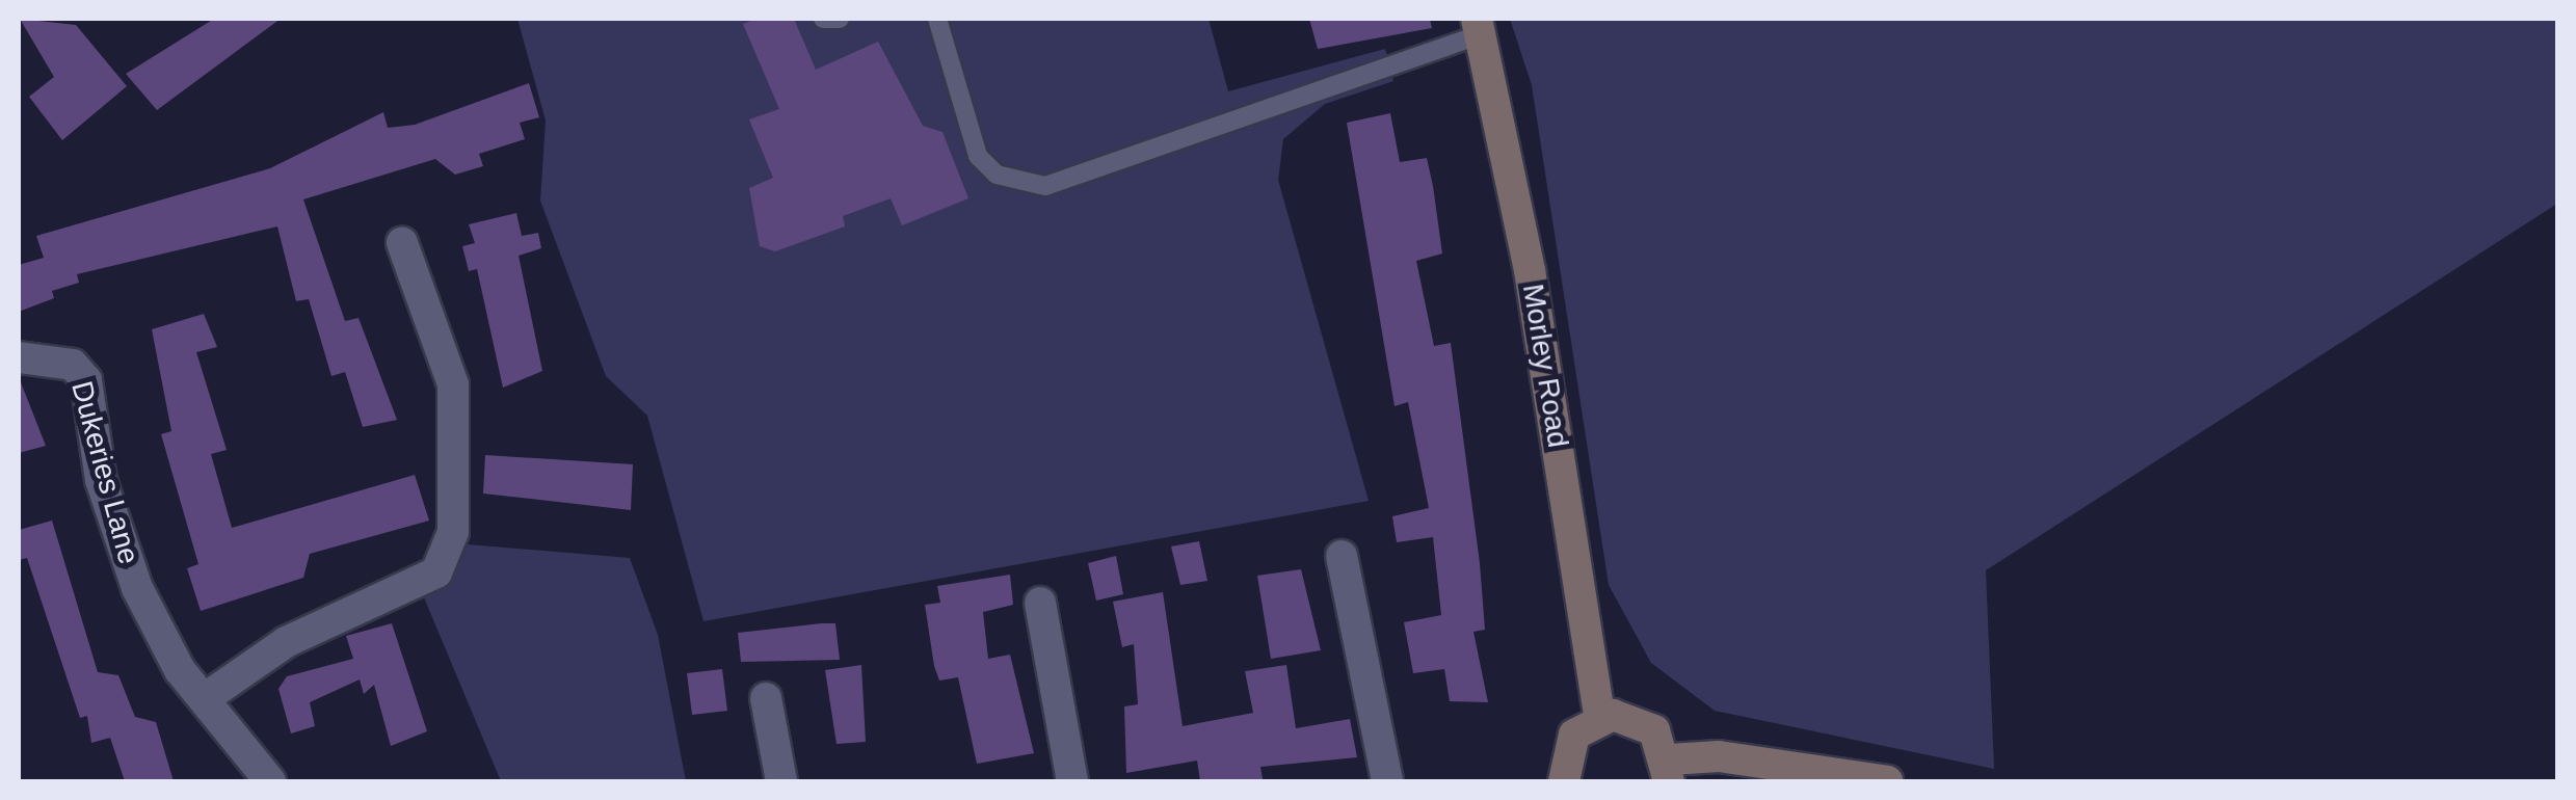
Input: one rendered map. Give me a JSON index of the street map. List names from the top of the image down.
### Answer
{
  "streets": {
    "street": ["Morley Road", "Dukeries Lane"]
  }
}
